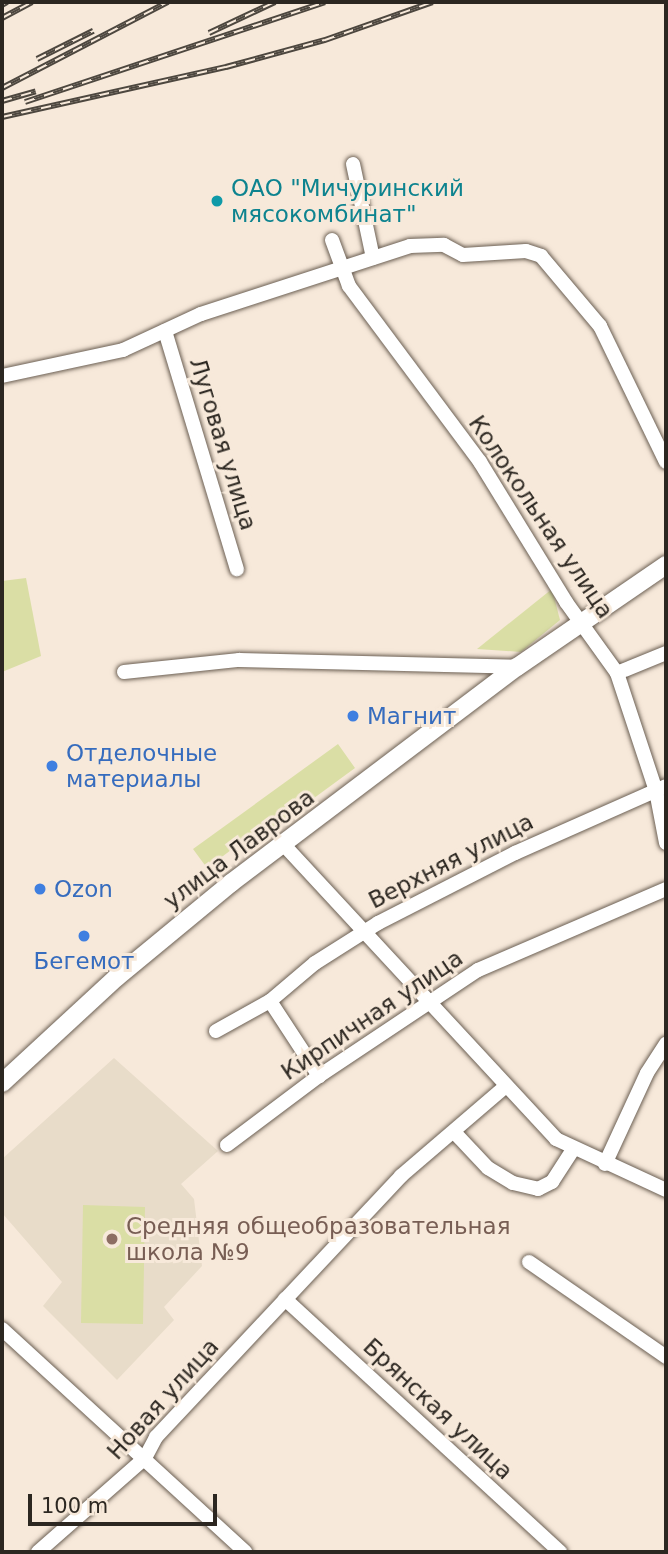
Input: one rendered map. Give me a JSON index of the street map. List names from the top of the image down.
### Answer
{
  "streets": {
    "main road": ["улица Лаврова"],
    "street": [
      "Луговая улица",
      "Колокольная улица",
      "Верхняя улица",
      "Кирпичная улица",
      "Новая улица",
      "Брянская улица"
    ]
  },
  "crossings": [
    ["Колокольная улица", "улица Лаврова"],
    ["Колокольная улица", "Верхняя улица"],
    ["Новая улица", "Брянская улица"]
  ],
  "places": [
    "ОАО \"Мичуринский мясокомбинат\"",
    "Магнит",
    "Отделочные материалы",
    "Ozon",
    "Бегемот",
    "Средняя общеобразовательная школа №9"
  ],
  "scale_bar": "100 m"
}
